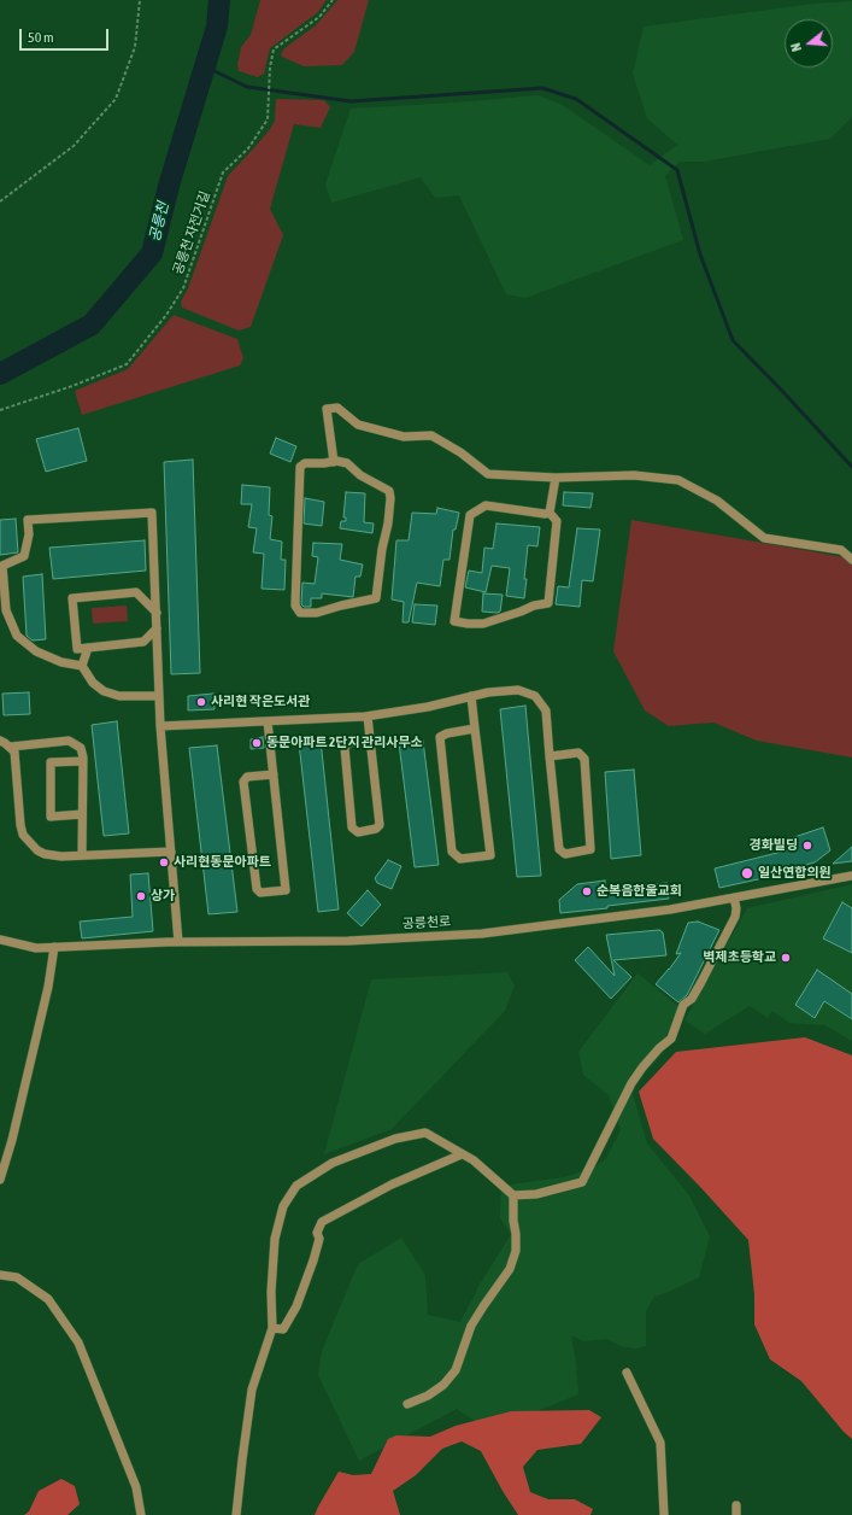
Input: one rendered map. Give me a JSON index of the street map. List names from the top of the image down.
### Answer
{
  "streets": {
    "street": ["공릉천로"],
    "path": ["공릉천 자전거길"]
  },
  "water": ["공릉천"],
  "places": [
    "사리현 작은도서관",
    "동문아파트 2단지 관리사무소",
    "경화빌딩",
    "사리현동문아파트",
    "일산연합의원",
    "순복음한울교회",
    "상가",
    "벽제초등학교"
  ],
  "scale_bar": "50 m",
  "north": "left"
}
